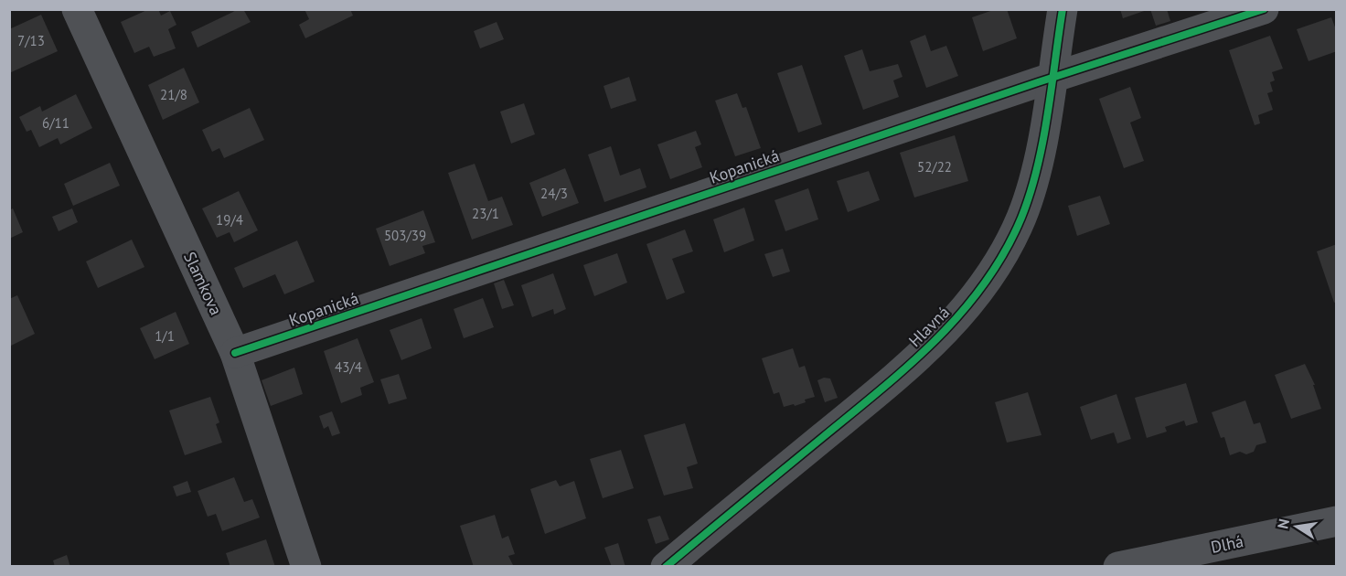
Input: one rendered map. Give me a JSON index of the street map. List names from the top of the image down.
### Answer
{
  "streets": {
    "street": [
      "Kopanická",
      "Slamkova",
      "Hlavná",
      "Dlhá"
    ]
  },
  "crossings": [
    ["Kopanická", "Slamkova"],
    ["Kopanická", "Hlavná"]
  ],
  "house_numbers": [
    "7/13",
    "21/8",
    "6/11",
    "52/22",
    "24/3",
    "23/1",
    "19/4",
    "503/39",
    "1/1",
    "43/4"
  ],
  "north": "left"
}
